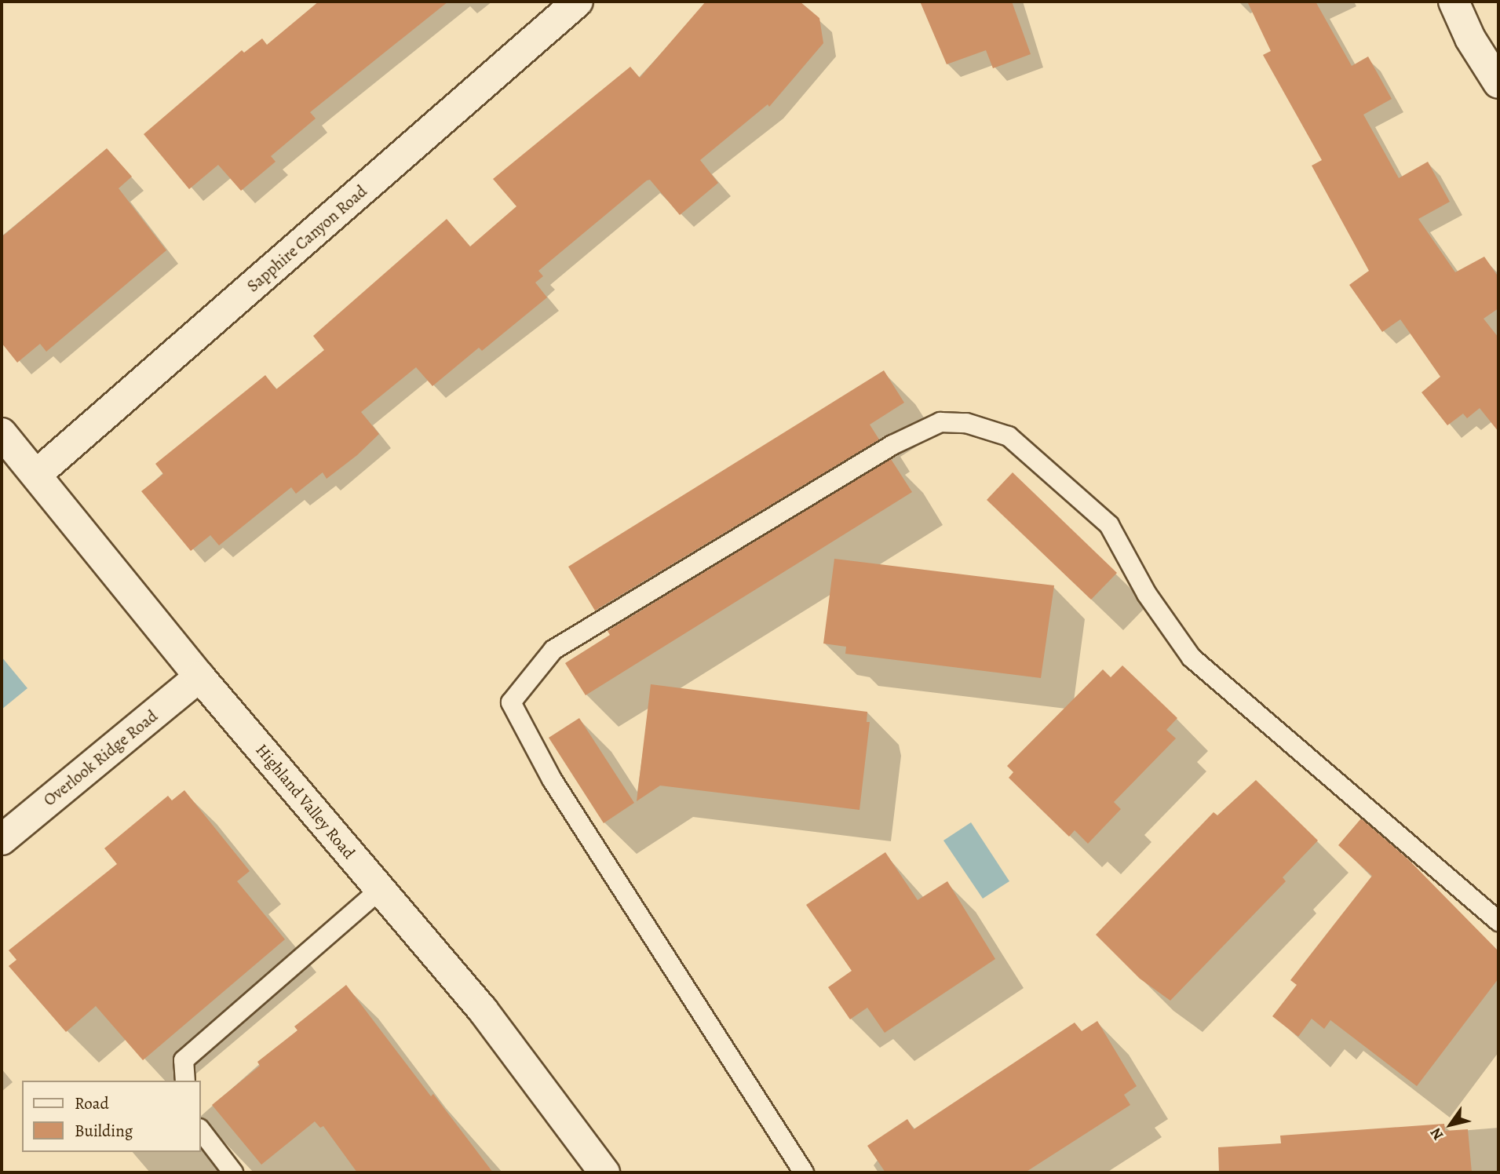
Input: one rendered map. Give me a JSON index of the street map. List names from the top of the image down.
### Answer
{
  "streets": {
    "street": ["Sapphire Canyon Road", "Overlook Ridge Road", "Highland Valley Road"]
  },
  "crossings": [
    ["Sapphire Canyon Road", "Highland Valley Road"],
    ["Overlook Ridge Road", "Highland Valley Road"]
  ],
  "legend": ["Road", "Building"],
  "north": "bottom left"
}
